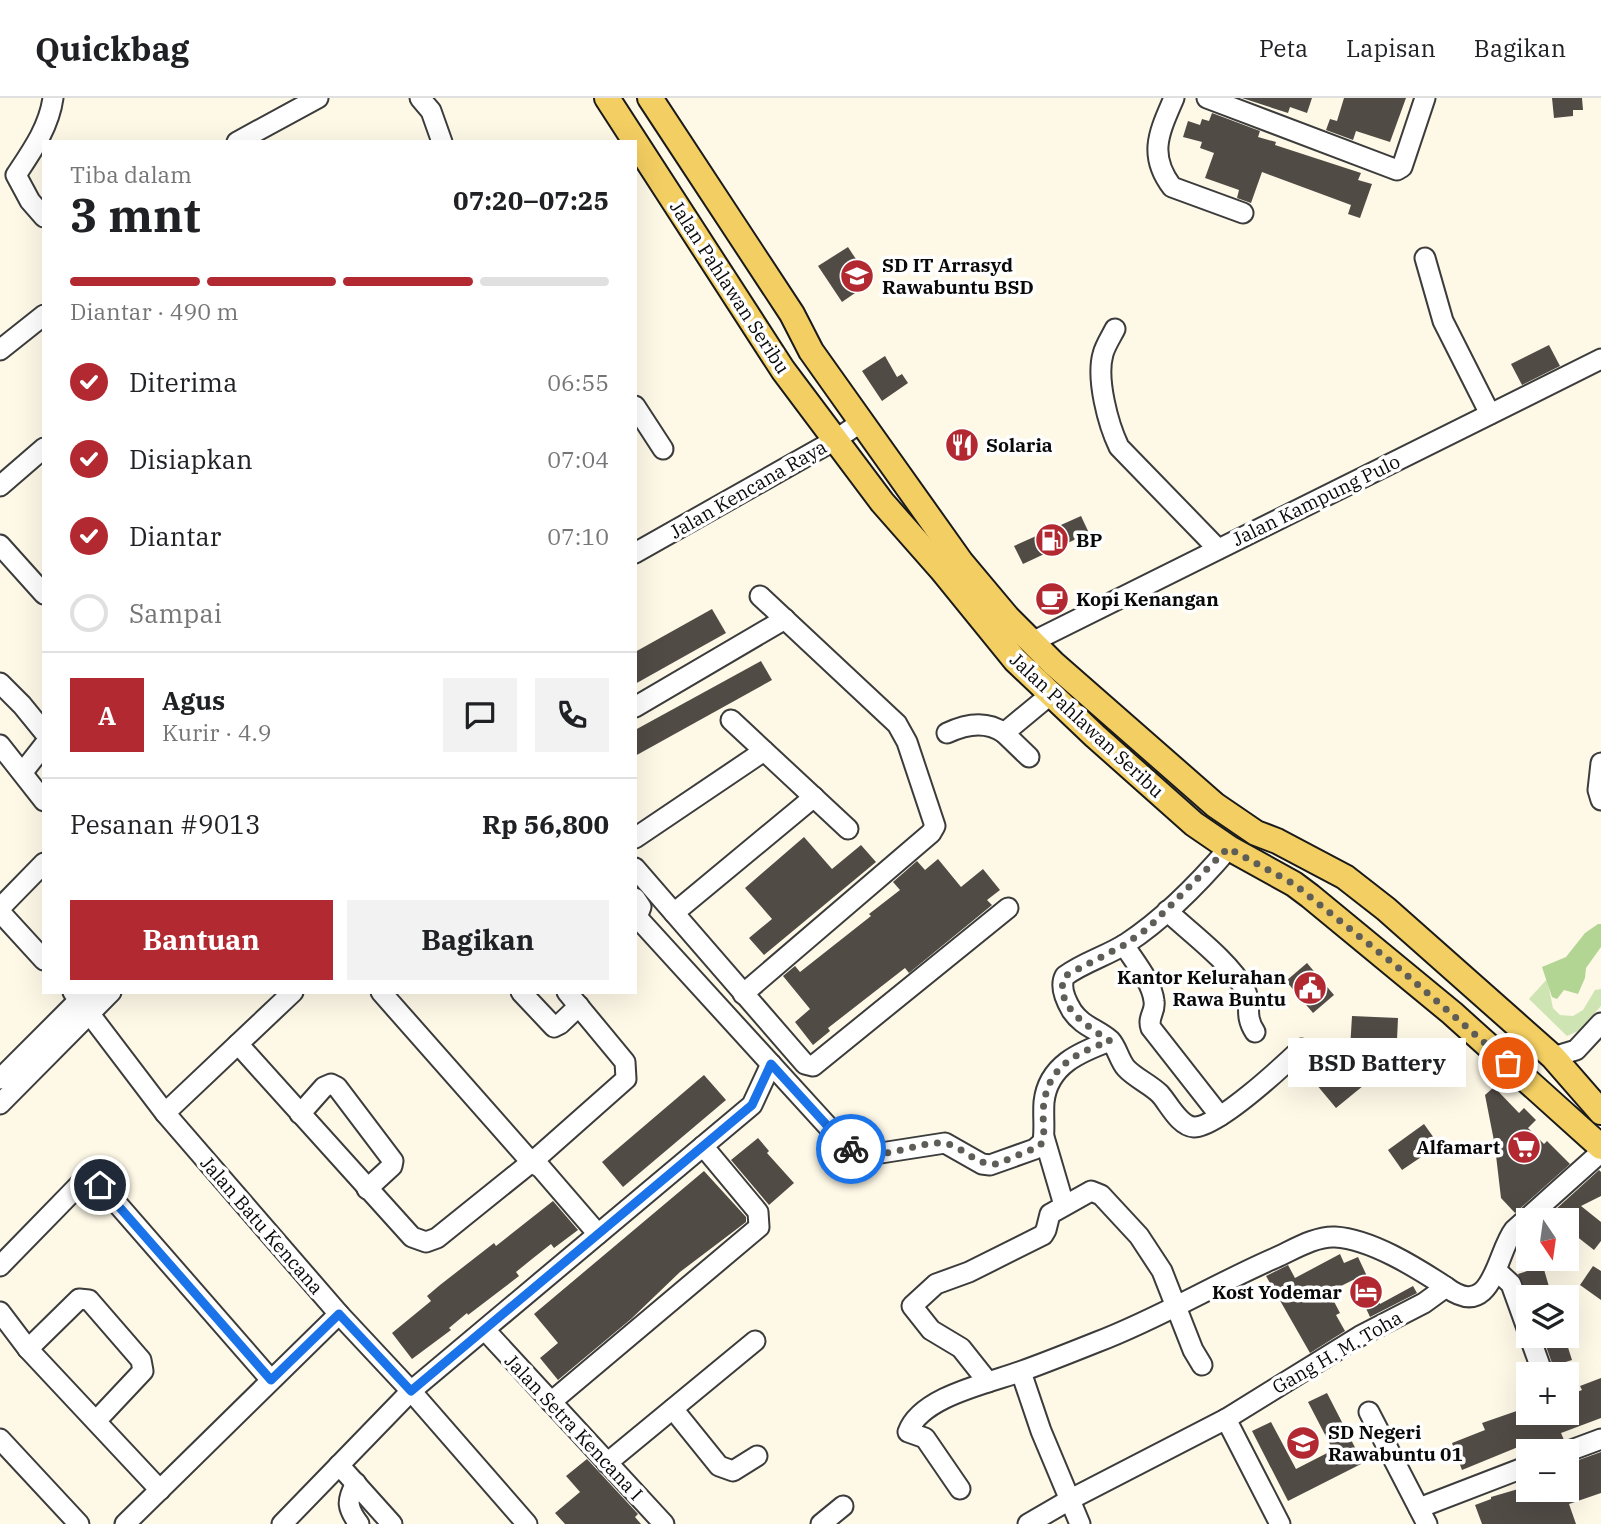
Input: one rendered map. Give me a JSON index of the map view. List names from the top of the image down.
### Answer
{
  "streets": {
    "main road": ["Jalan Pahlawan Seribu"],
    "street": [
      "Jalan Kencana Raya",
      "Jalan Kampung Pulo",
      "Jalan Batu Kencana",
      "Gang H. M. Toha",
      "Jalan Setra Kencana I"
    ]
  },
  "crossings": [
    ["Jalan Pahlawan Seribu", "Jalan Kencana Raya"],
    ["Jalan Pahlawan Seribu", "Jalan Kampung Pulo"]
  ],
  "places": {
    "school or university": ["SD IT Arrasyd Rawabuntu BSD", "SD Negeri Rawabuntu 01"],
    "restaurant": ["Solaria"],
    "fuel station": ["BP"],
    "cafe": ["Kopi Kenangan"],
    "public building": ["Kantor Kelurahan Rawa Buntu"],
    "other": ["BSD Battery"],
    "supermarket": ["Alfamart"],
    "hotel": ["Kost Yodemar"]
  },
  "north": "bottom",
  "page": {
    "header": "Quickbag",
    "nav": ["Peta", "Lapisan", "Bagikan"],
    "heading": ["3 mnt", "Tiba dalam", "07:20–07:25"],
    "panel": [
      "Agus",
      "Kurir · 4.9",
      "Pesanan #9013",
      "Rp 56,800"
    ],
    "bar": "Diantar · 490 m",
    "list": [
      ["Diterima", "06:55"],
      ["Disiapkan", "07:04"],
      ["Diantar", "07:10"],
      "Sampai"
    ],
    "round": "A",
    "buttons": ["Bantuan", "Bagikan"],
    "bubble": "BSD Battery",
    "map_buttons": ["+", "−"]
  }
}
